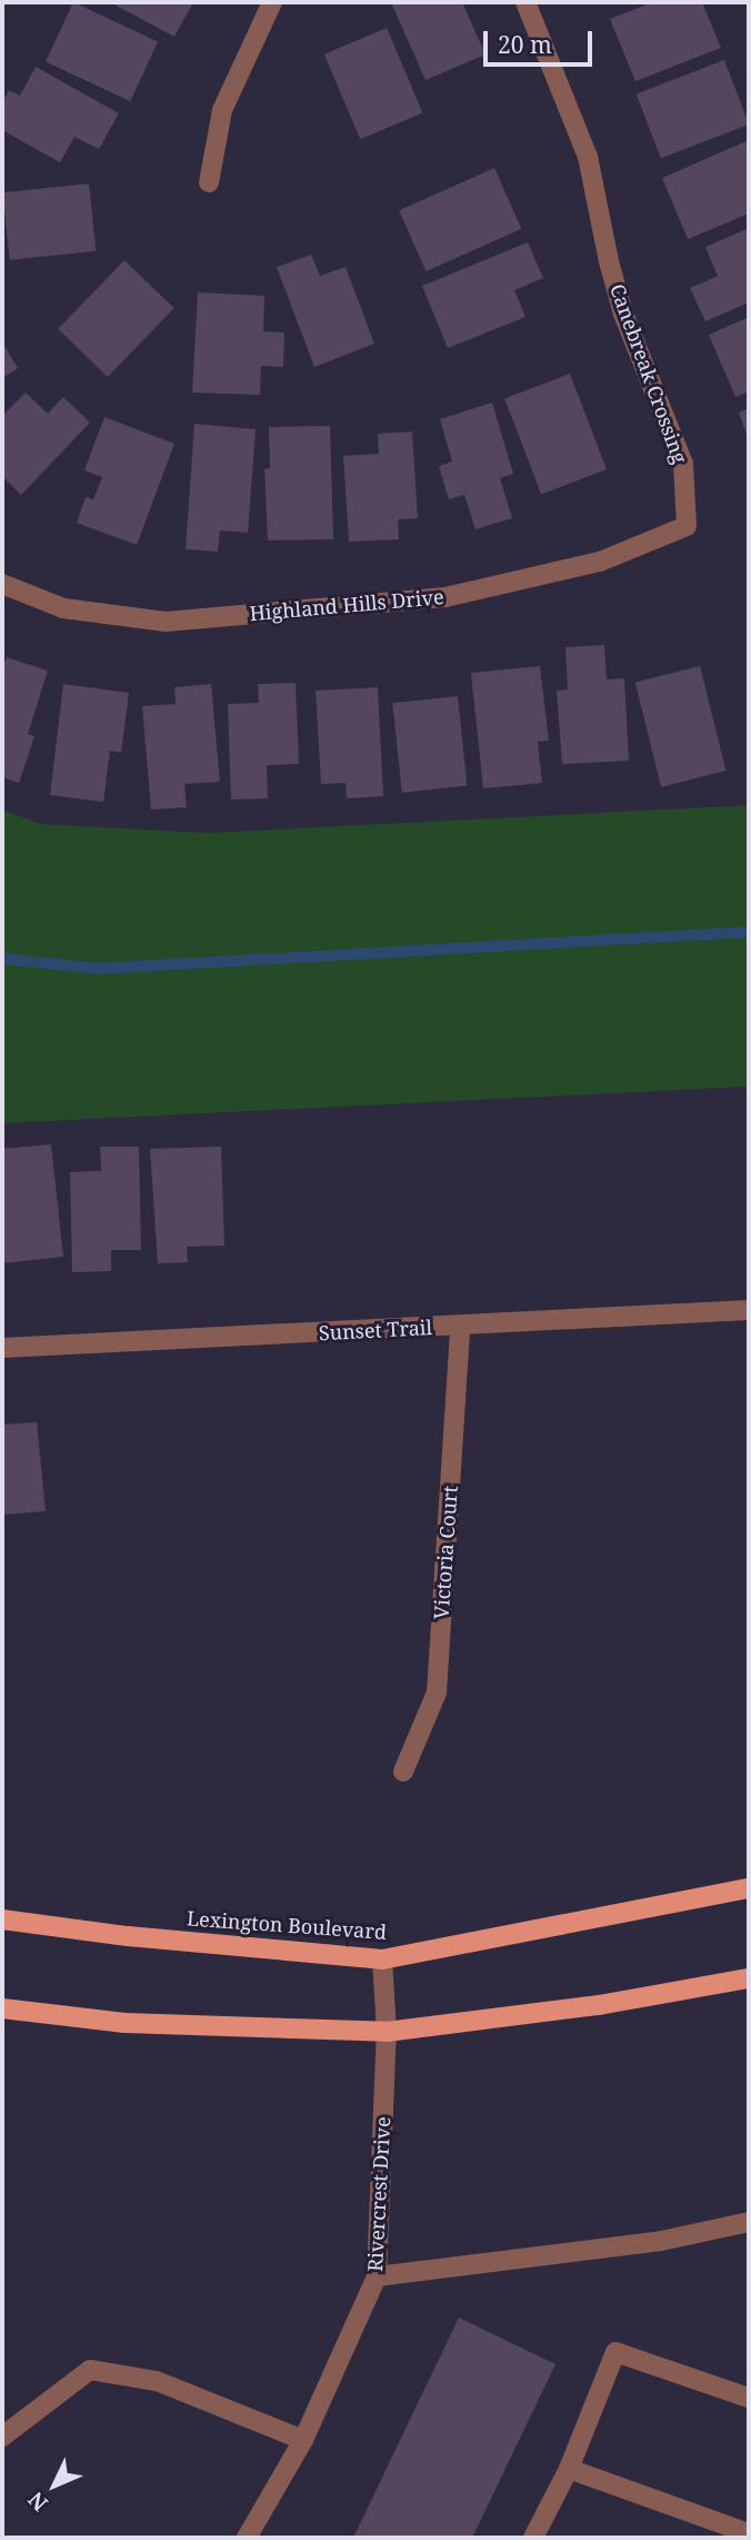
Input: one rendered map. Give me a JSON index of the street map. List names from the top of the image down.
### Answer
{
  "streets": {
    "main road": ["Lexington Boulevard"],
    "street": [
      "Canebreak Crossing",
      "Highland Hills Drive",
      "Sunset Trail",
      "Victoria Court",
      "Rivercrest Drive"
    ]
  },
  "crossings": [
    ["Canebreak Crossing", "Highland Hills Drive"],
    ["Sunset Trail", "Victoria Court"],
    ["Lexington Boulevard", "Rivercrest Drive"]
  ],
  "scale_bar": "20 m",
  "north": "bottom left"
}
